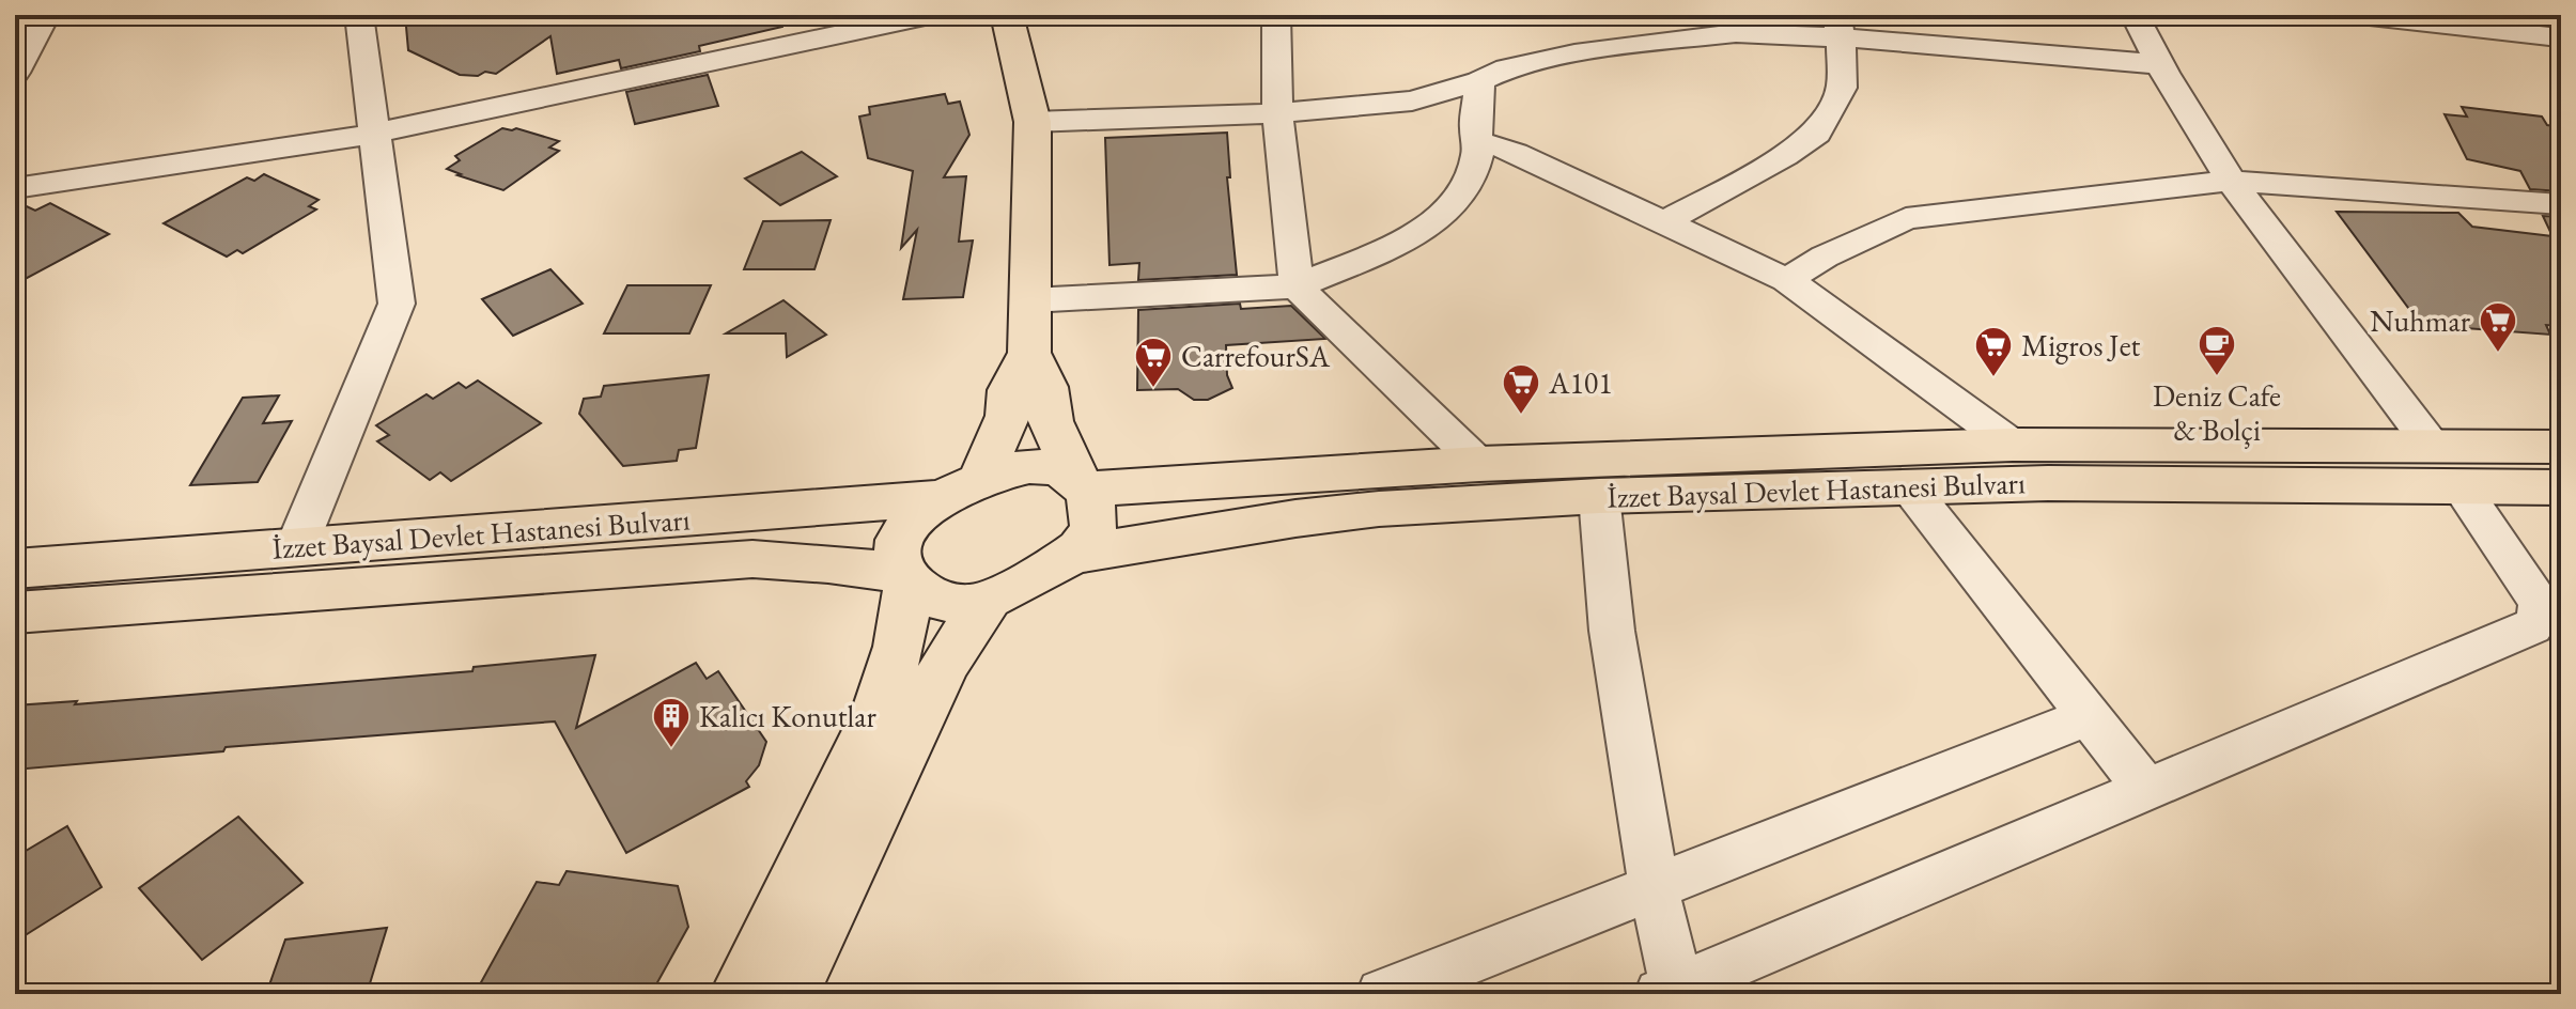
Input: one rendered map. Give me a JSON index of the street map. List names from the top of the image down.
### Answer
{
  "streets": {
    "main road": ["İzzet Baysal Devlet Hastanesi Bulvarı"]
  },
  "places": {
    "supermarket": [
      "Nuhmar",
      "Migros Jet",
      "CarrefourSA",
      "A101"
    ],
    "cafe": ["Deniz Cafe & Bolçi"],
    "building": ["Kalıcı Konutlar"]
  }
}
